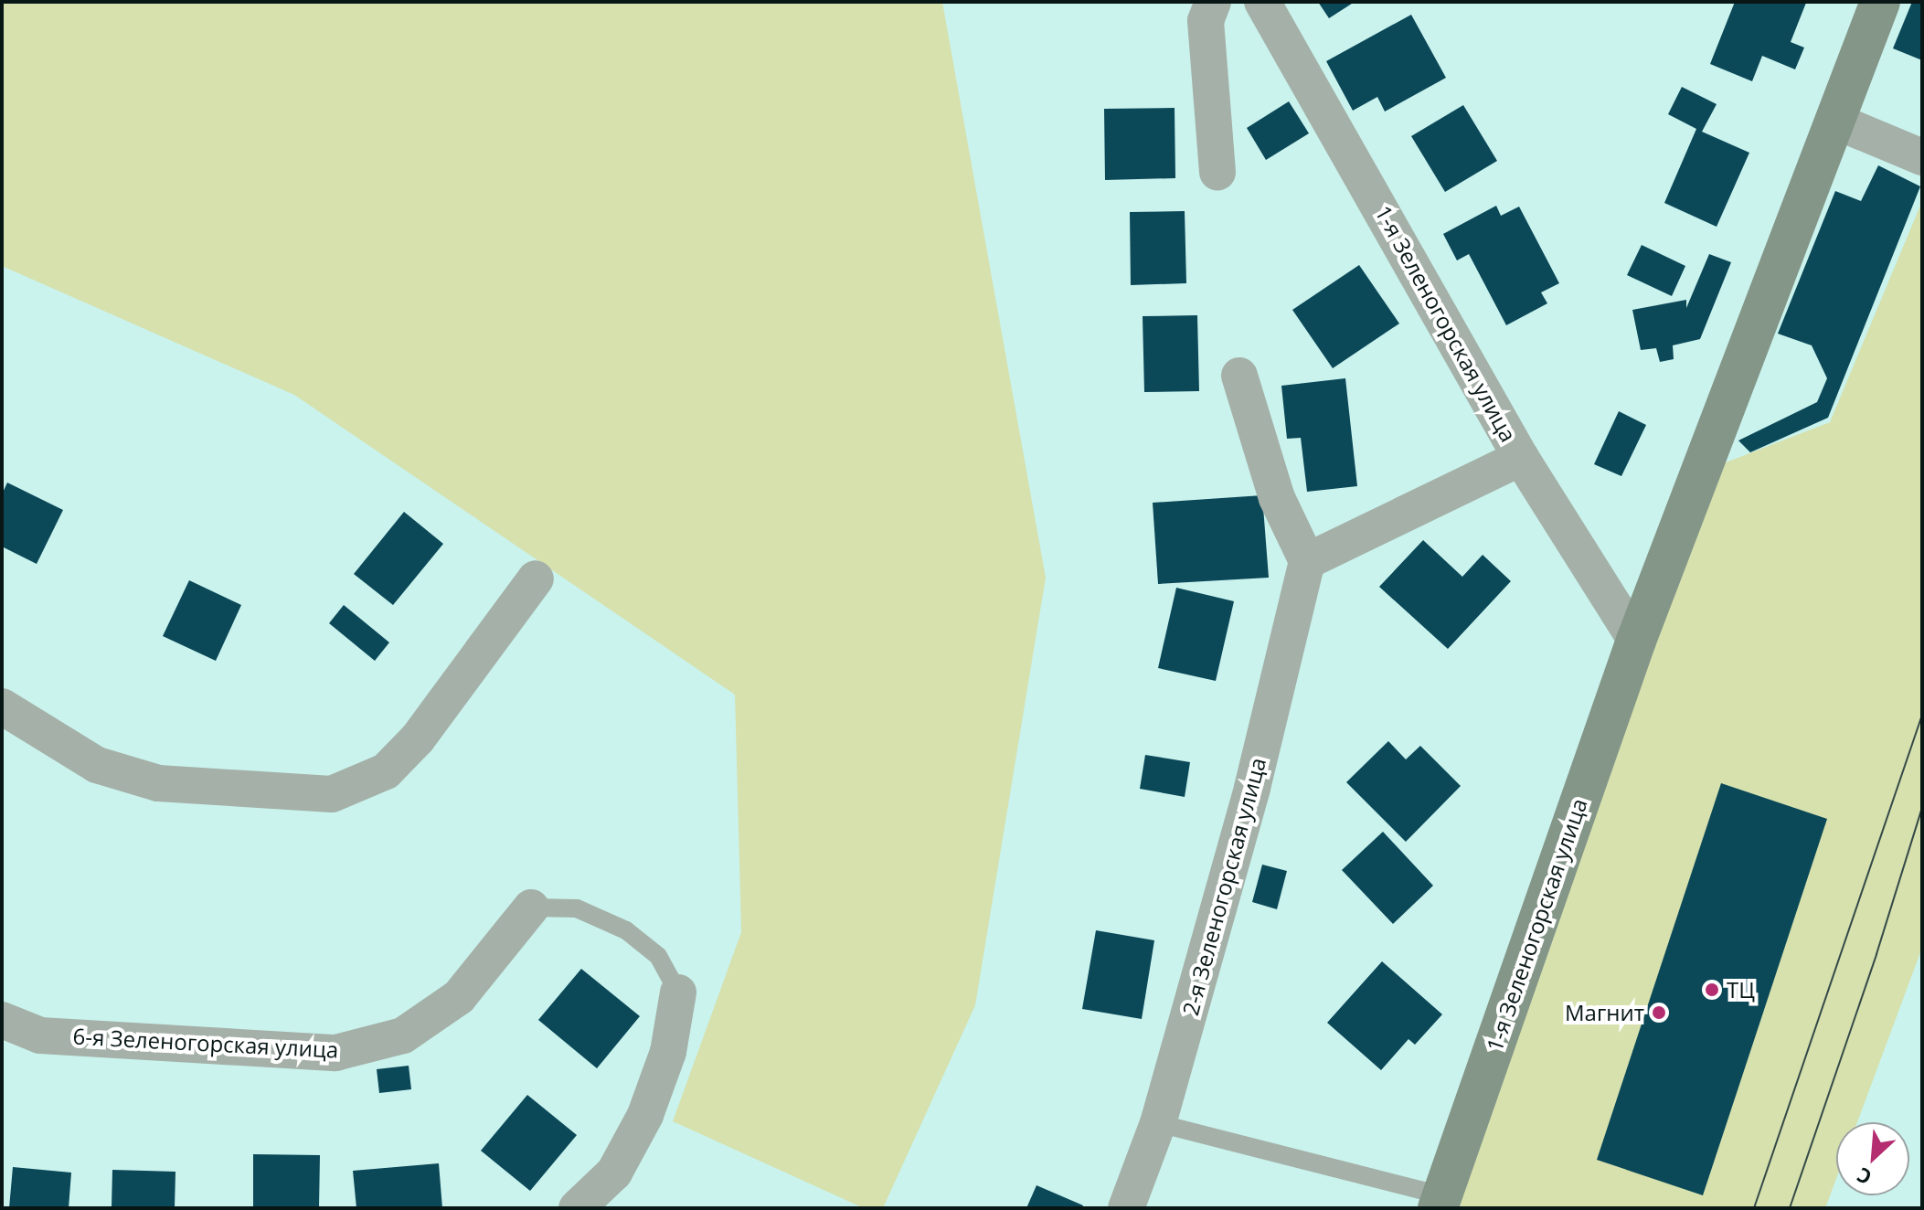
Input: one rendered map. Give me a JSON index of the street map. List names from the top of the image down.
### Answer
{
  "streets": {
    "main road": ["1-я Зеленогорская улица"],
    "street": ["2-я Зеленогорская улица", "6-я Зеленогорская улица"]
  },
  "places": ["ТЦ", "Магнит"],
  "north": "bottom left"
}
